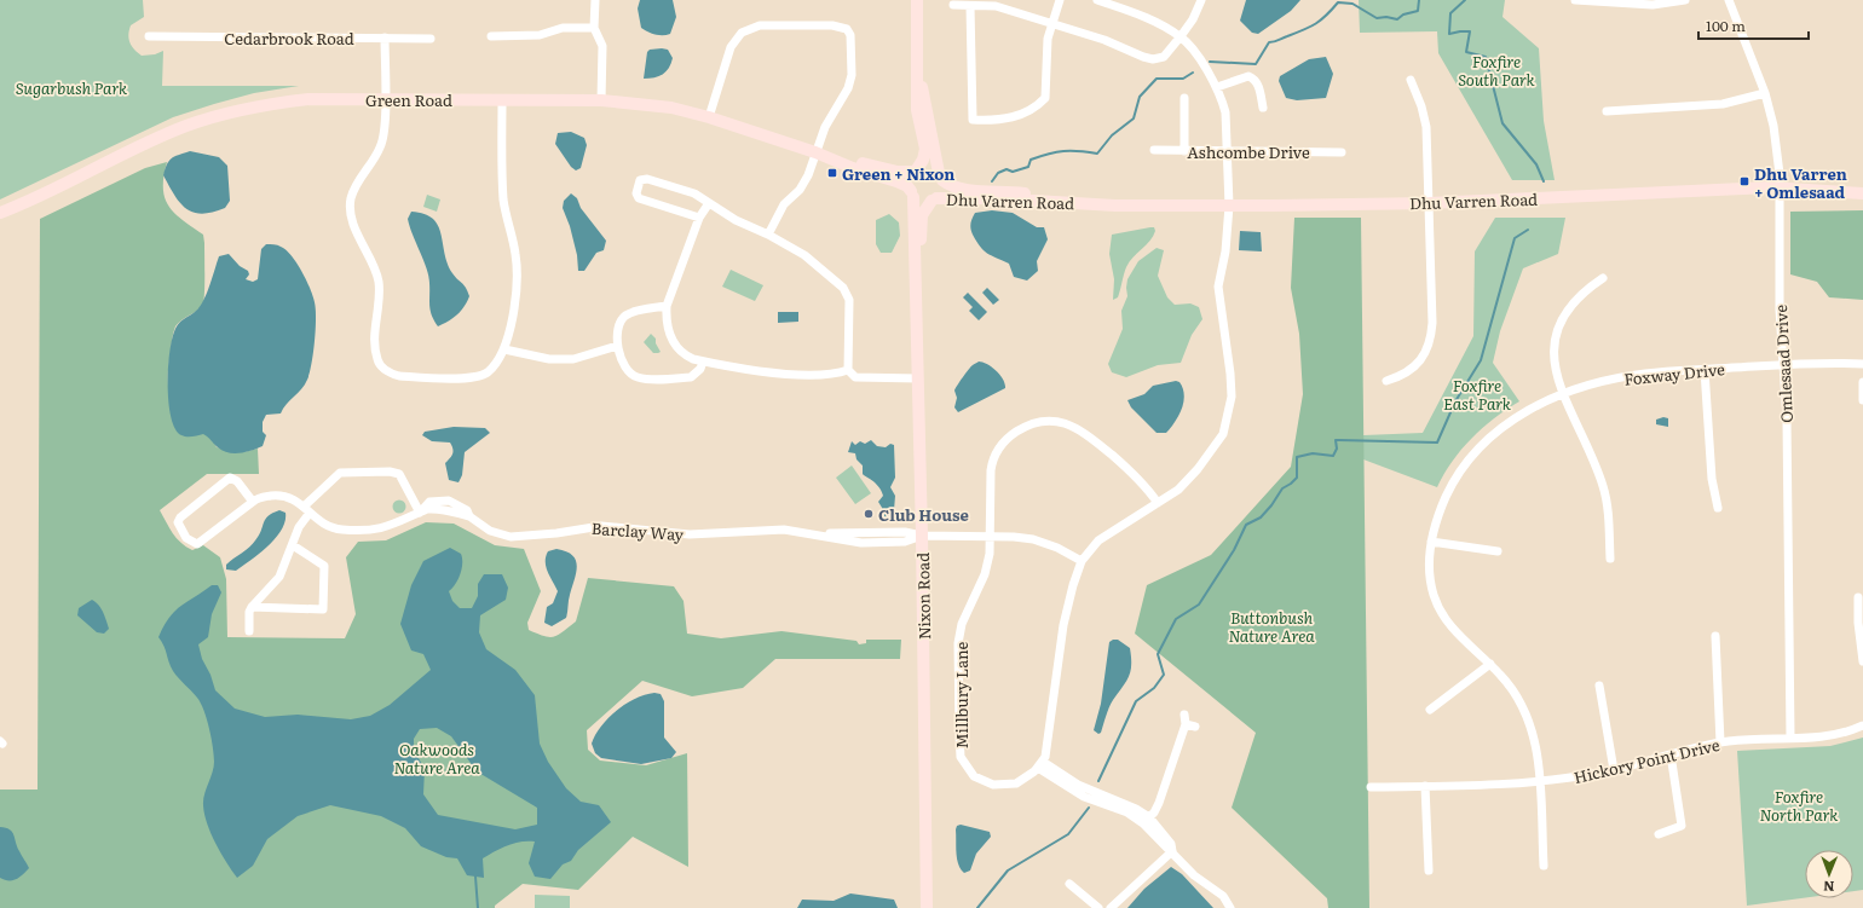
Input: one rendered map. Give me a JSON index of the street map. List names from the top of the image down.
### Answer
{
  "streets": {
    "main road": ["Green Road", "Dhu Varren Road", "Nixon Road"],
    "street": [
      "Cedarbrook Road",
      "Ashcombe Drive",
      "Omlesaad Drive",
      "Foxway Drive",
      "Barclay Way",
      "Millbury Lane",
      "Hickory Point Drive"
    ]
  },
  "crossings": [
    ["Green Road", "Dhu Varren Road"],
    ["Green Road", "Nixon Road"],
    ["Dhu Varren Road", "Omlesaad Drive"],
    ["Dhu Varren Road", "Nixon Road"],
    ["Omlesaad Drive", "Foxway Drive"],
    ["Omlesaad Drive", "Hickory Point Drive"],
    ["Foxway Drive", "Hickory Point Drive"],
    ["Barclay Way", "Nixon Road"],
    ["Barclay Way", "Millbury Lane"]
  ],
  "parks": [
    "Foxfire South Park",
    "Sugarbush Park",
    "Foxfire East Park",
    "Buttonbush Nature Area",
    "Oakwoods Nature Area",
    "Foxfire North Park"
  ],
  "places": {
    "transit": ["Green + Nixon", "Dhu Varren + Omlesaad"],
    "other": ["Club House"]
  },
  "scale_bar": "100 m",
  "north": "bottom"
}
